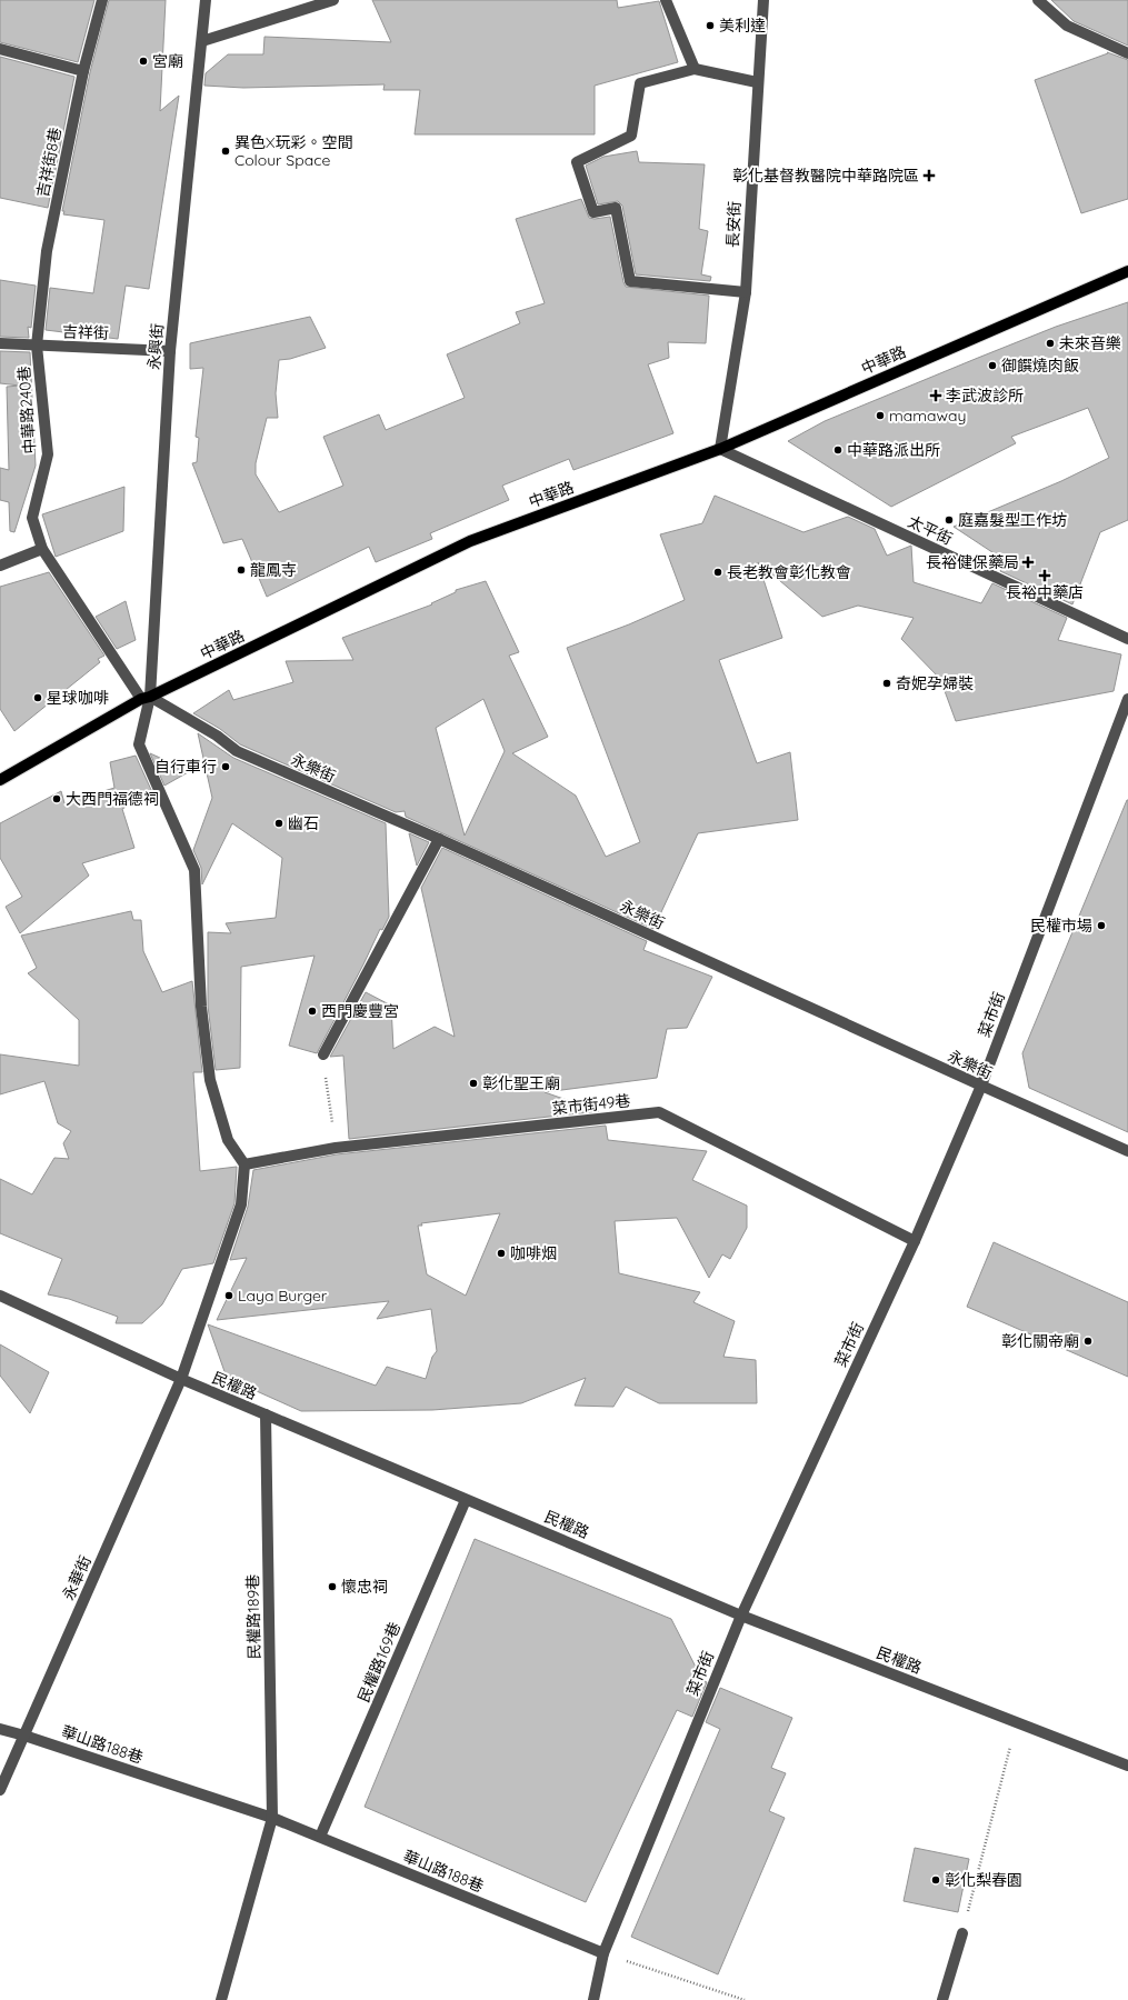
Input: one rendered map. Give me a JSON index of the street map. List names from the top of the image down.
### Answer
{
  "streets": {
    "main road": ["中華路"],
    "street": [
      "吉祥街8巷",
      "長安街",
      "吉祥街",
      "永興街",
      "中華路240巷",
      "太平街",
      "永樂街",
      "菜市街",
      "菜市街49巷",
      "民權路",
      "永華街",
      "民權路189巷",
      "民權路169巷",
      "華山路188巷"
    ]
  },
  "crossings": [
    ["吉祥街8巷", "吉祥街"],
    ["吉祥街8巷", "中華路240巷"],
    ["長安街", "中華路"],
    ["長安街", "太平街"],
    ["吉祥街", "永興街"],
    ["吉祥街", "中華路240巷"],
    ["永興街", "中華路"],
    ["永興街", "中華路240巷"],
    ["永興街", "永樂街"],
    ["永興街", "菜市街49巷"],
    ["永興街", "永華街"],
    ["中華路", "中華路240巷"],
    ["中華路", "太平街"],
    ["中華路", "永樂街"],
    ["中華路240巷", "永樂街"],
    ["永樂街", "菜市街"],
    ["菜市街", "菜市街49巷"],
    ["菜市街", "民權路"],
    ["菜市街", "華山路188巷"],
    ["菜市街49巷", "永華街"],
    ["民權路", "永華街"],
    ["民權路", "民權路189巷"],
    ["民權路", "民權路169巷"],
    ["永華街", "華山路188巷"],
    ["民權路189巷", "華山路188巷"],
    ["民權路169巷", "華山路188巷"]
  ],
  "places": {
    "other": [
      "美利達",
      "宮廟",
      "異色X玩彩。空間 Colour Space",
      "未來音樂",
      "御饌燒肉飯",
      "mamaway",
      "中華路派出所",
      "庭嘉髮型工作坊",
      "龍鳳寺",
      "長老教會彰化教會",
      "奇妮孕婦裝",
      "星球咖啡",
      "自行車行",
      "大西門福德祠",
      "幽石",
      "民權市場",
      "西門慶豐宮",
      "彰化聖王廟",
      "咖啡烟",
      "Laya Burger",
      "彰化關帝廟",
      "懷忠祠",
      "彰化梨春園"
    ],
    "health": [
      "彰化基督教醫院中華路院區",
      "李武波診所",
      "長裕健保藥局",
      "長裕中藥店"
    ]
  }
}
